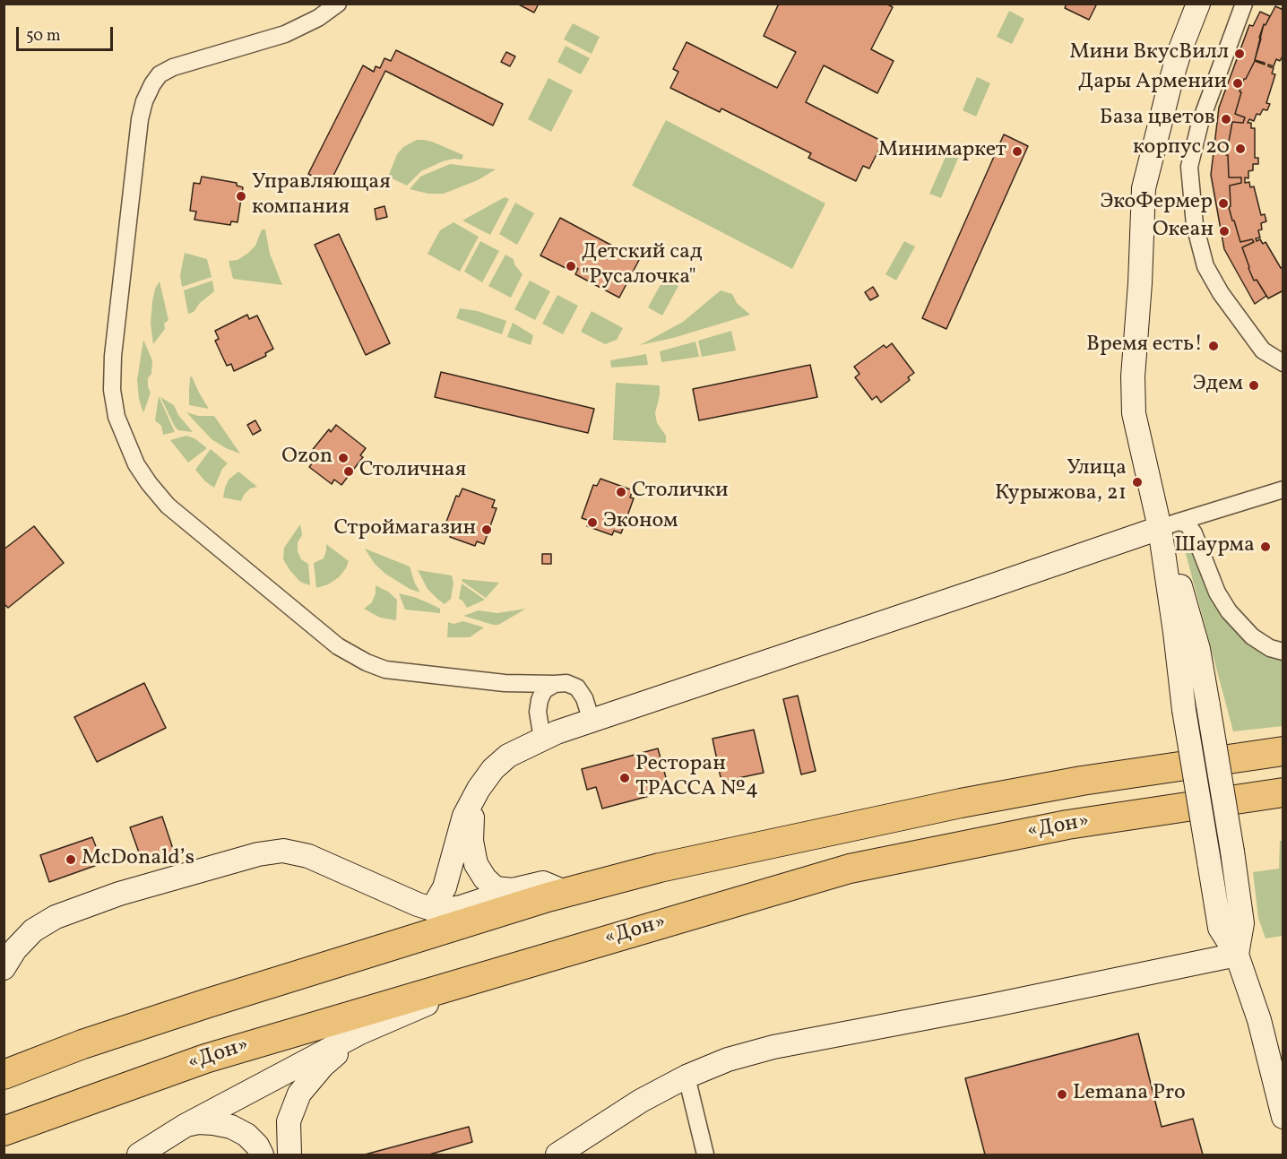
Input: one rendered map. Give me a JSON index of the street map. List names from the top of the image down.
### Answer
{
  "streets": {
    "highway": ["«Дон»"]
  },
  "places": [
    "Мини ВкусВилл",
    "Дары Армении",
    "База цветов",
    "корпус 20",
    "Минимаркет",
    "Управляющая компания",
    "ЭкоФермер",
    "Океан",
    "Детский сад \"Русалочка\"",
    "Время есть!",
    "Эдем",
    "Ozon",
    "Столичная",
    "Улица Курыжова, 21",
    "Столички",
    "Эконом",
    "Строймагазин",
    "Шаурма",
    "Ресторан ТРАССА №4",
    "McDonald’s",
    "Lemana Pro"
  ],
  "scale_bar": "50 m"
}
